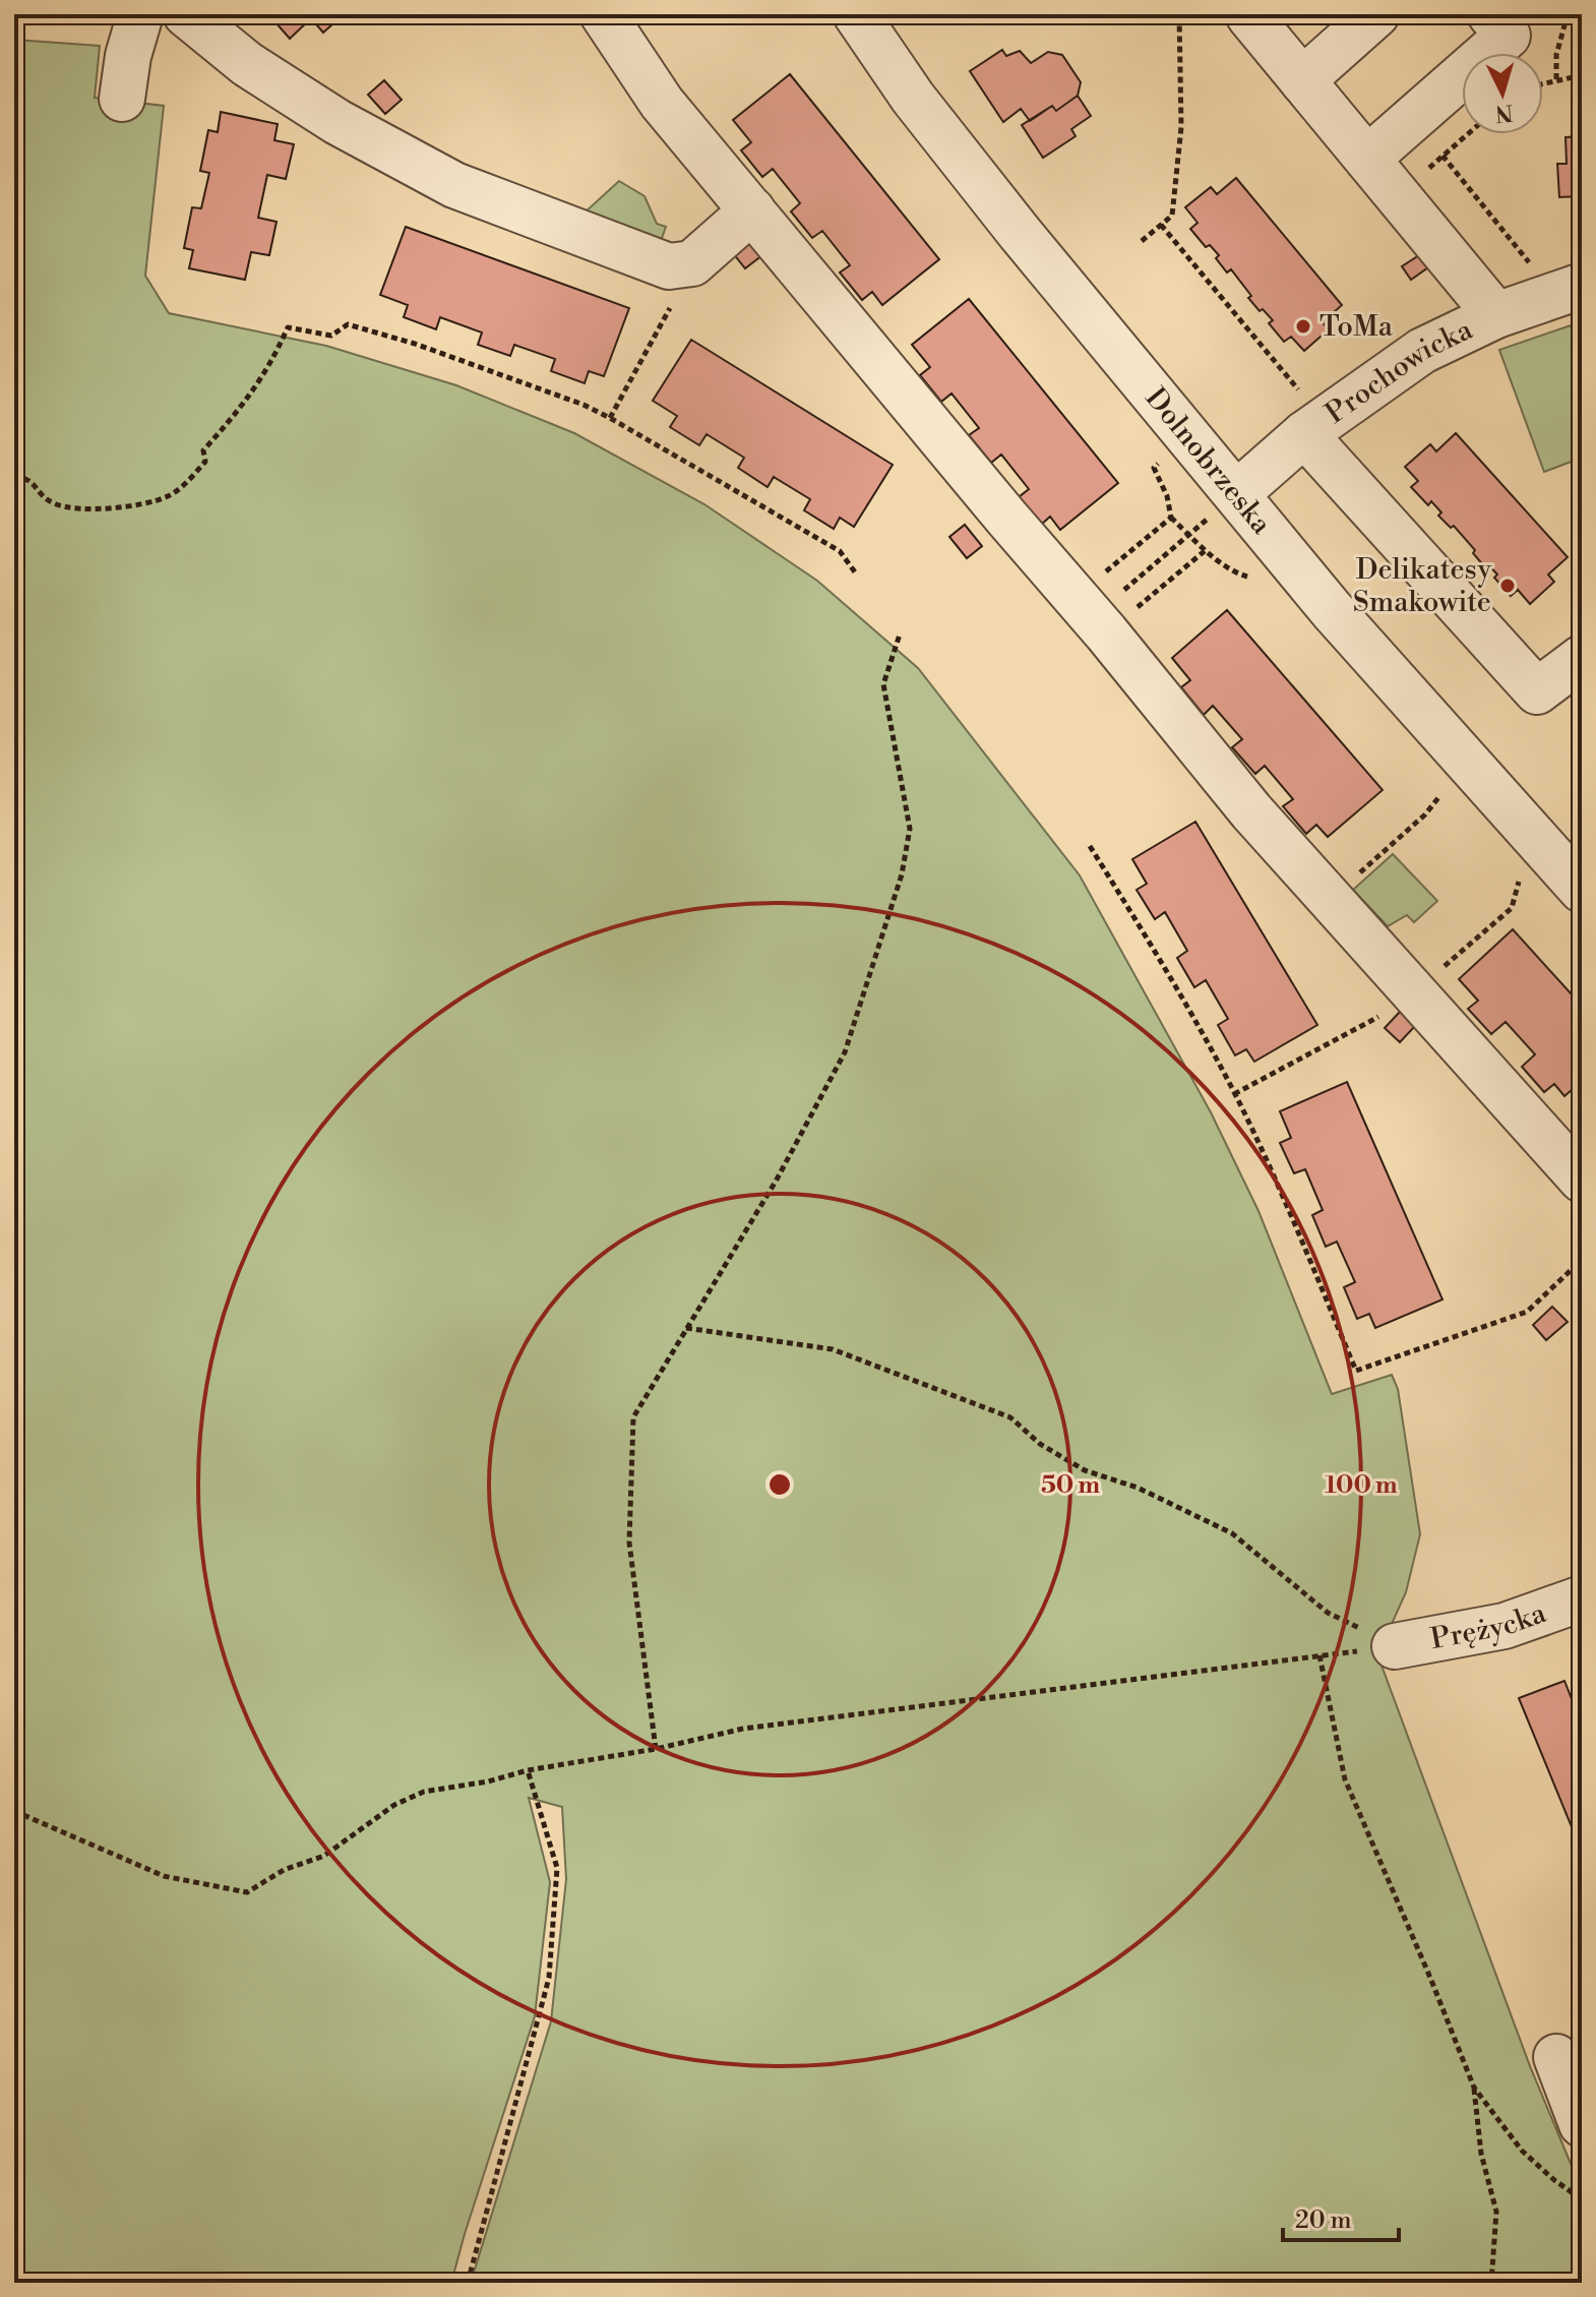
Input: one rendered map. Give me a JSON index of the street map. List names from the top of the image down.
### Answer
{
  "streets": {
    "street": ["Prochowicka", "Dolnobrzeska", "Prężycka"]
  },
  "crossings": [
    ["Prochowicka", "Dolnobrzeska"]
  ],
  "places": ["ToMa", "Delikatesy Smakowite"],
  "scale_bar": "20 m",
  "north": "bottom",
  "rings": ["50 m", "100 m"]
}
